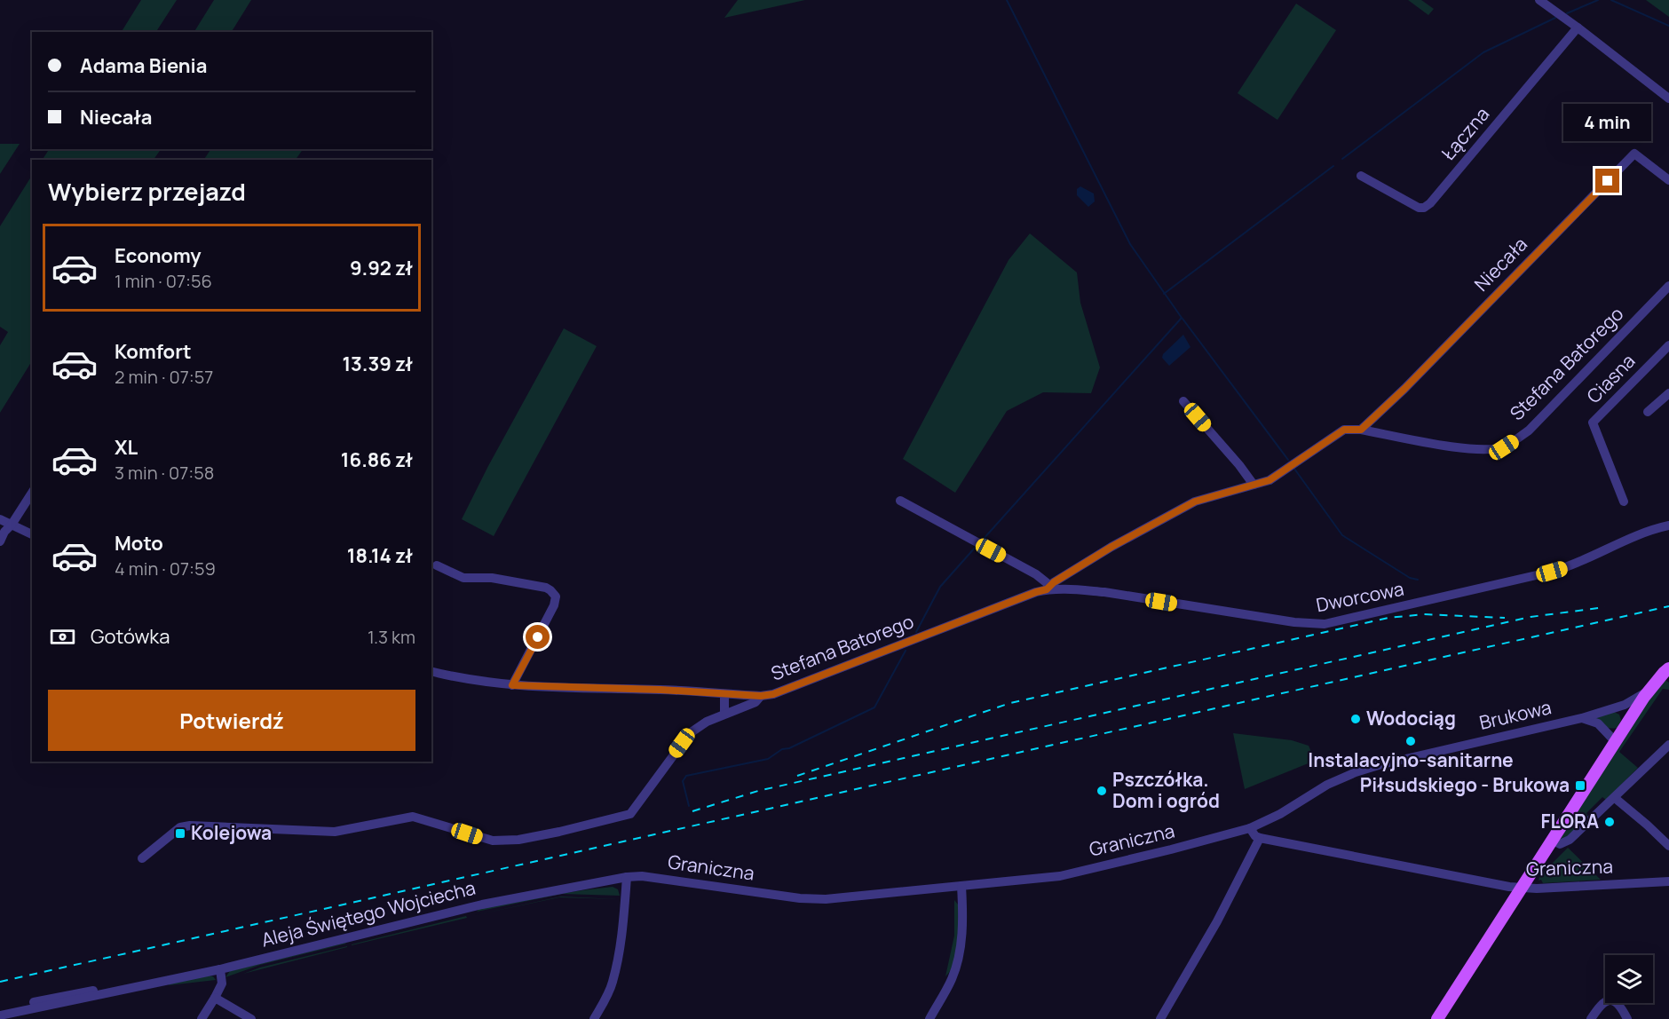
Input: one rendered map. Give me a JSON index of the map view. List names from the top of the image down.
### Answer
{
  "streets": {
    "street": [
      "Łączna",
      "Niecała",
      "Stefana Batorego",
      "Ciasna",
      "Dworcowa",
      "Brukowa",
      "Graniczna",
      "Aleja Świętego Wojciecha"
    ]
  },
  "crossings": [
    ["Niecała", "Stefana Batorego"],
    ["Stefana Batorego", "Dworcowa"],
    ["Brukowa", "Graniczna"],
    ["Graniczna", "Aleja Świętego Wojciecha"]
  ],
  "places": {
    "other": [
      "Wodociąg",
      "Instalacyjno-sanitarne",
      "Pszczółka. Dom i ogród",
      "FLORA"
    ],
    "transit": ["Piłsudskiego - Brukowa", "Kolejowa"]
  },
  "page": {
    "banner": ["Adama Bienia", "Niecała"],
    "bubble": "4 min",
    "heading": "Wybierz przejazd",
    "list": [
      {
        "name": "Economy",
        "note": "1 min · 07:56",
        "value": "9.92 zł"
      },
      {
        "name": "Komfort",
        "note": "2 min · 07:57",
        "value": "13.39 zł"
      },
      {
        "name": "XL",
        "note": "3 min · 07:58",
        "value": "16.86 zł"
      },
      {
        "name": "Moto",
        "note": "4 min · 07:59",
        "value": "18.14 zł"
      }
    ],
    "pay": ["Gotówka", "1.3 km"],
    "buttons": "Potwierdź"
  }
}
